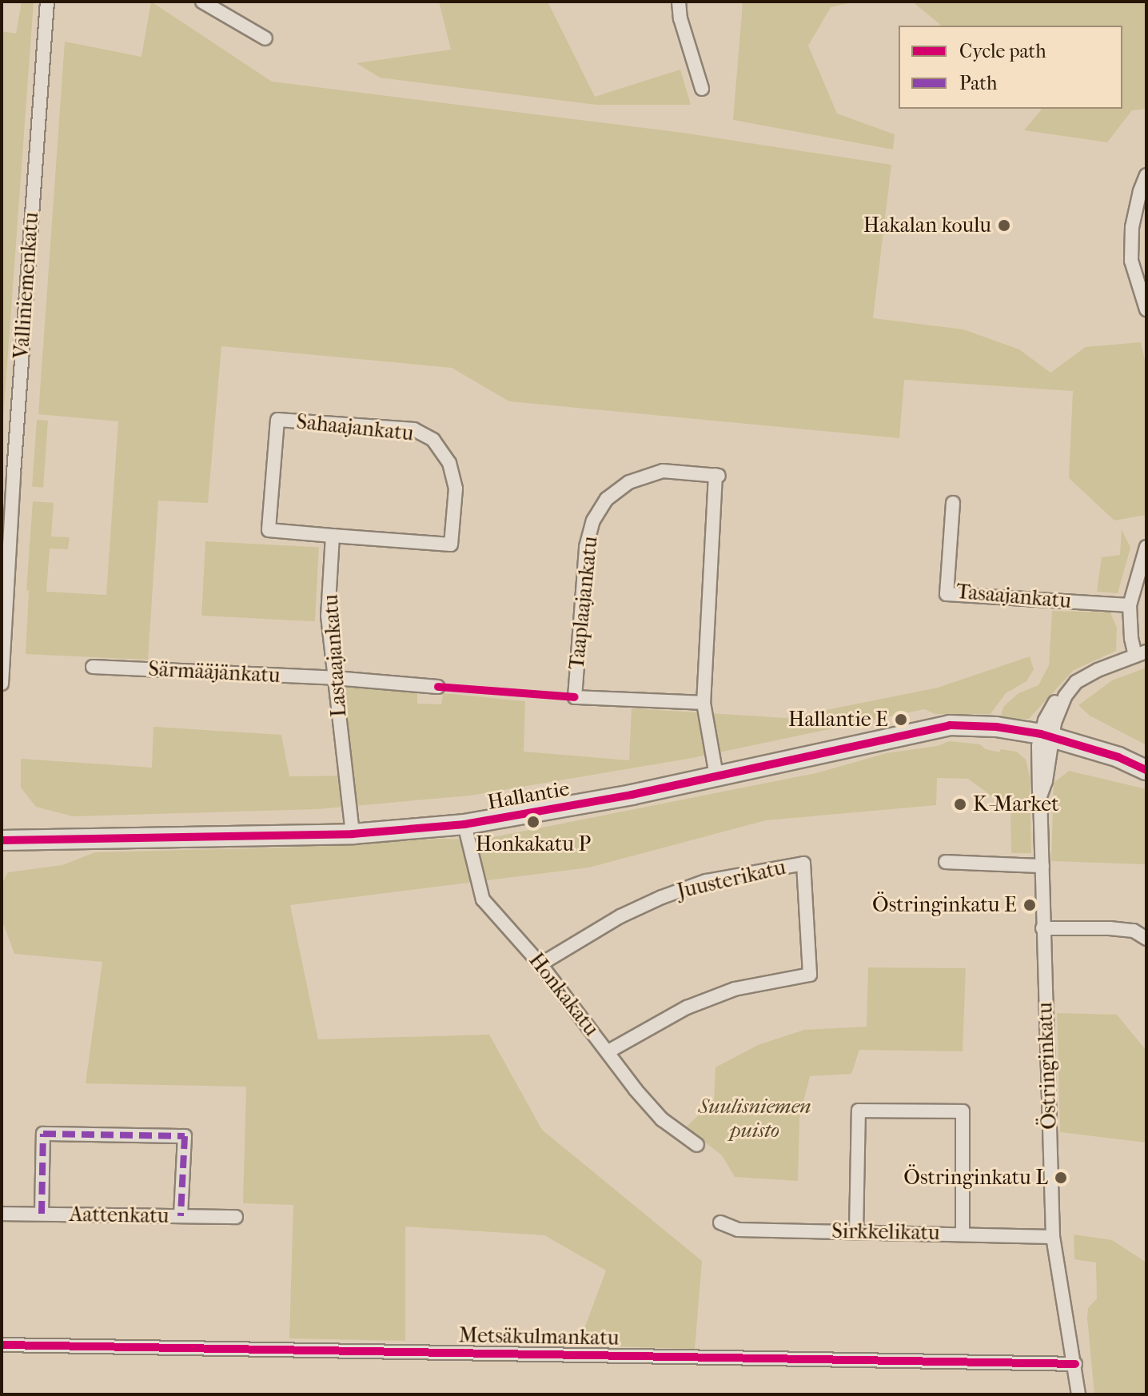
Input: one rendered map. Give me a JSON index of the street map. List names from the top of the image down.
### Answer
{
  "streets": {
    "street": [
      "Valliniemenkatu",
      "Sahaajankatu",
      "Tasaajankatu",
      "Taaplaajankatu",
      "Lastaajankatu",
      "Särmääjänkatu",
      "Hallantie",
      "Juusterikatu",
      "Honkakatu",
      "Östringinkatu",
      "Aattenkatu",
      "Sirkkelikatu",
      "Metsäkulmankatu"
    ]
  },
  "crossings": [
    ["Sahaajankatu", "Lastaajankatu"],
    ["Taaplaajankatu", "Hallantie"],
    ["Lastaajankatu", "Särmääjänkatu"],
    ["Lastaajankatu", "Hallantie"],
    ["Hallantie", "Honkakatu"],
    ["Hallantie", "Östringinkatu"],
    ["Juusterikatu", "Honkakatu"],
    ["Östringinkatu", "Sirkkelikatu"],
    ["Östringinkatu", "Metsäkulmankatu"]
  ],
  "parks": ["Suulisniemen puisto"],
  "places": [
    "Hakalan koulu",
    "Hallantie E",
    "K-Market",
    "Honkakatu P",
    "Östringinkatu E",
    "Östringinkatu L"
  ],
  "legend": ["Cycle path", "Path"]
}
